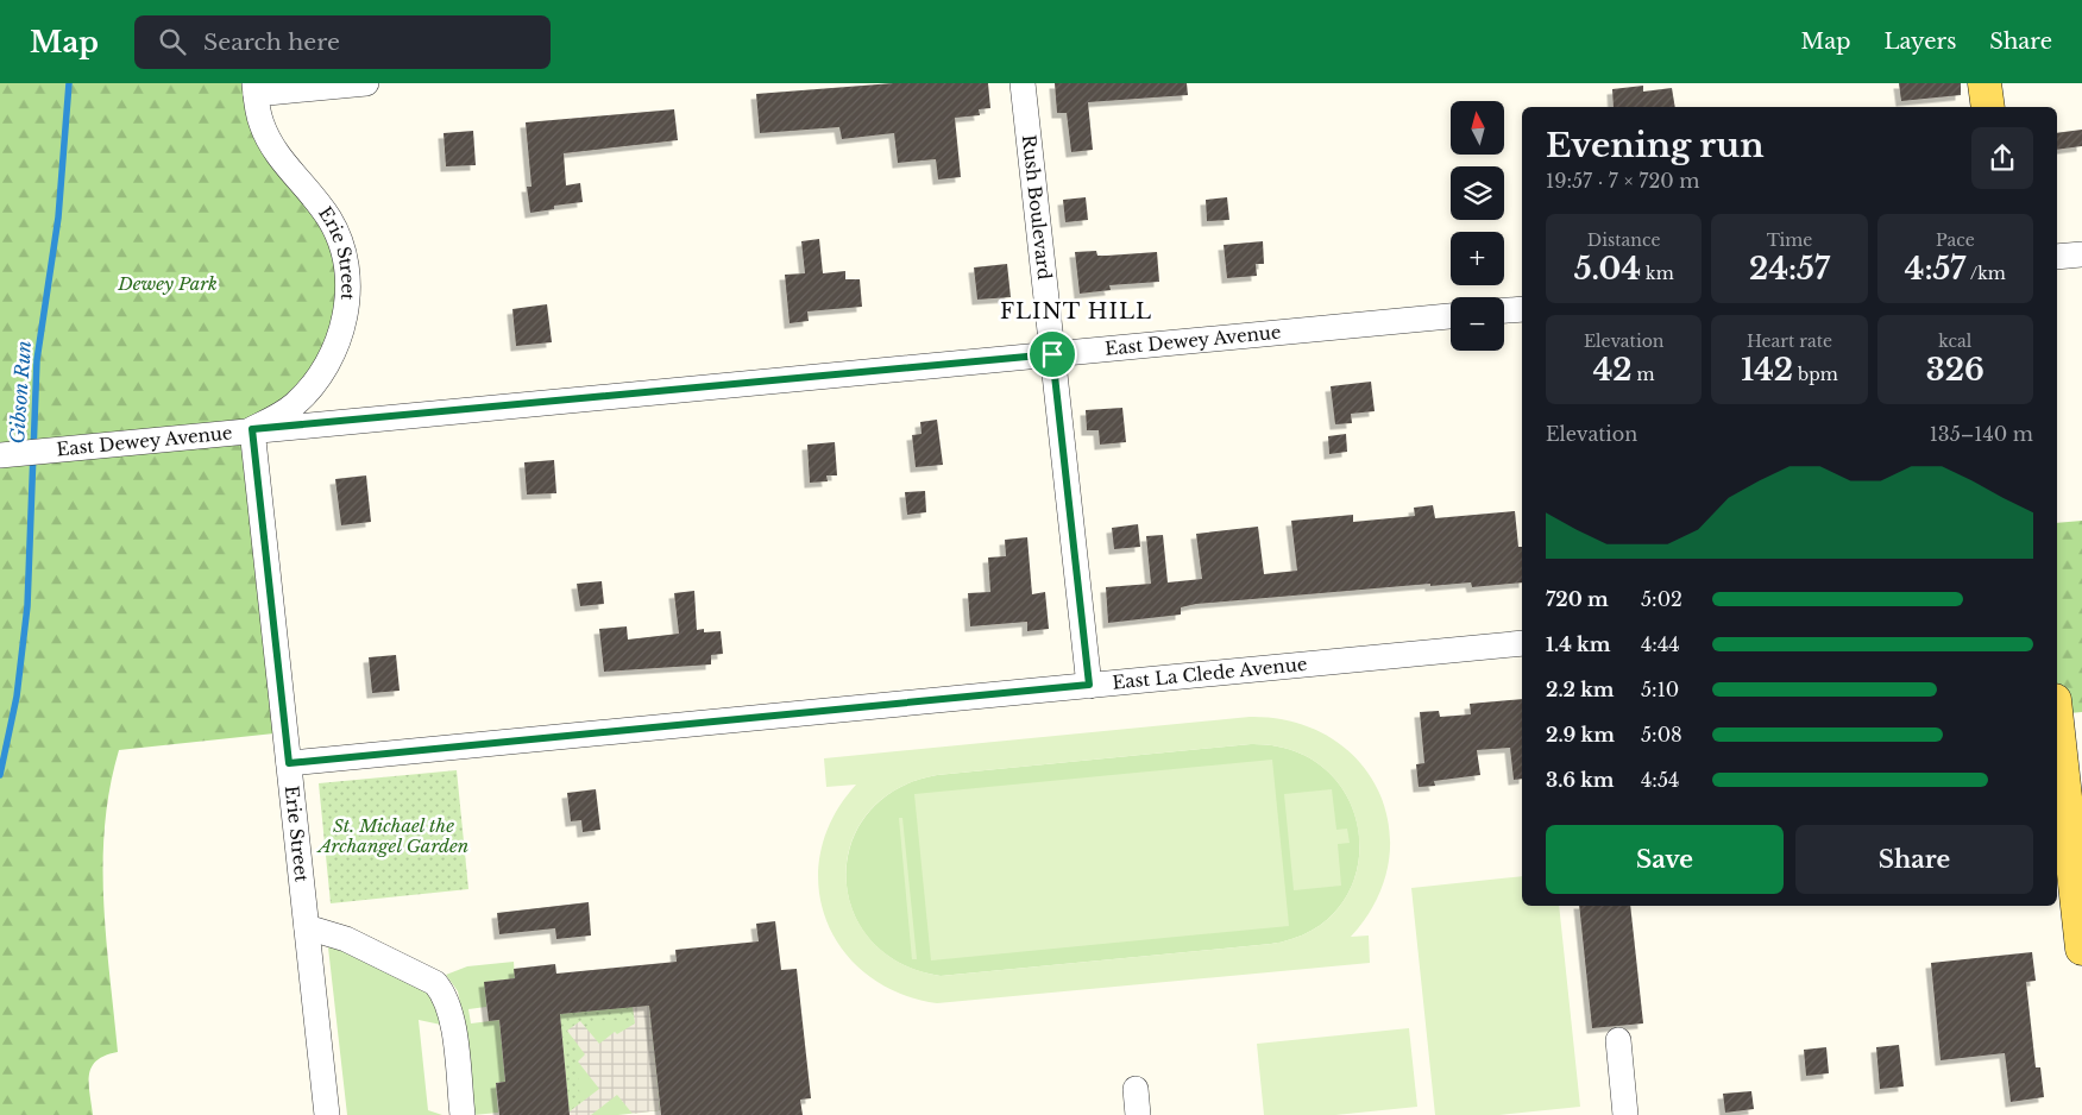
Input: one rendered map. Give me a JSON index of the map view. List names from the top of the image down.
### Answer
{
  "streets": {
    "street": [
      "Rush Boulevard",
      "Erie Street",
      "East Dewey Avenue",
      "East La Clede Avenue"
    ]
  },
  "crossings": [
    ["Rush Boulevard", "East Dewey Avenue"],
    ["Rush Boulevard", "East La Clede Avenue"],
    ["Erie Street", "East Dewey Avenue"],
    ["Erie Street", "East La Clede Avenue"]
  ],
  "districts": ["FLINT HILL"],
  "water": ["Gibson Run"],
  "parks": ["Dewey Park", "St. Michael the Archangel Garden"],
  "north": "top",
  "page": {
    "header": "Map",
    "search": "Search here",
    "nav": ["Map", "Layers", "Share"],
    "map_buttons": ["+", "−"],
    "heading": ["Evening run", "19:57 · 7 × 720 m"],
    "stats": [
      ["Distance", "5.04 km"],
      ["Time", "24:57"],
      ["Pace", "4:57 /km"],
      ["Elevation", "42 m"],
      ["Heart rate", "142 bpm"],
      ["kcal", "326"]
    ],
    "chart": ["Elevation", "135–140 m"],
    "list": [
      {
        "name": "720 m",
        "note": "5:02"
      },
      {
        "name": "1.4 km",
        "note": "4:44"
      },
      {
        "name": "2.2 km",
        "note": "5:10"
      },
      {
        "name": "2.9 km",
        "note": "5:08"
      },
      {
        "name": "3.6 km",
        "note": "4:54"
      }
    ],
    "buttons": ["Save", "Share"]
  }
}
